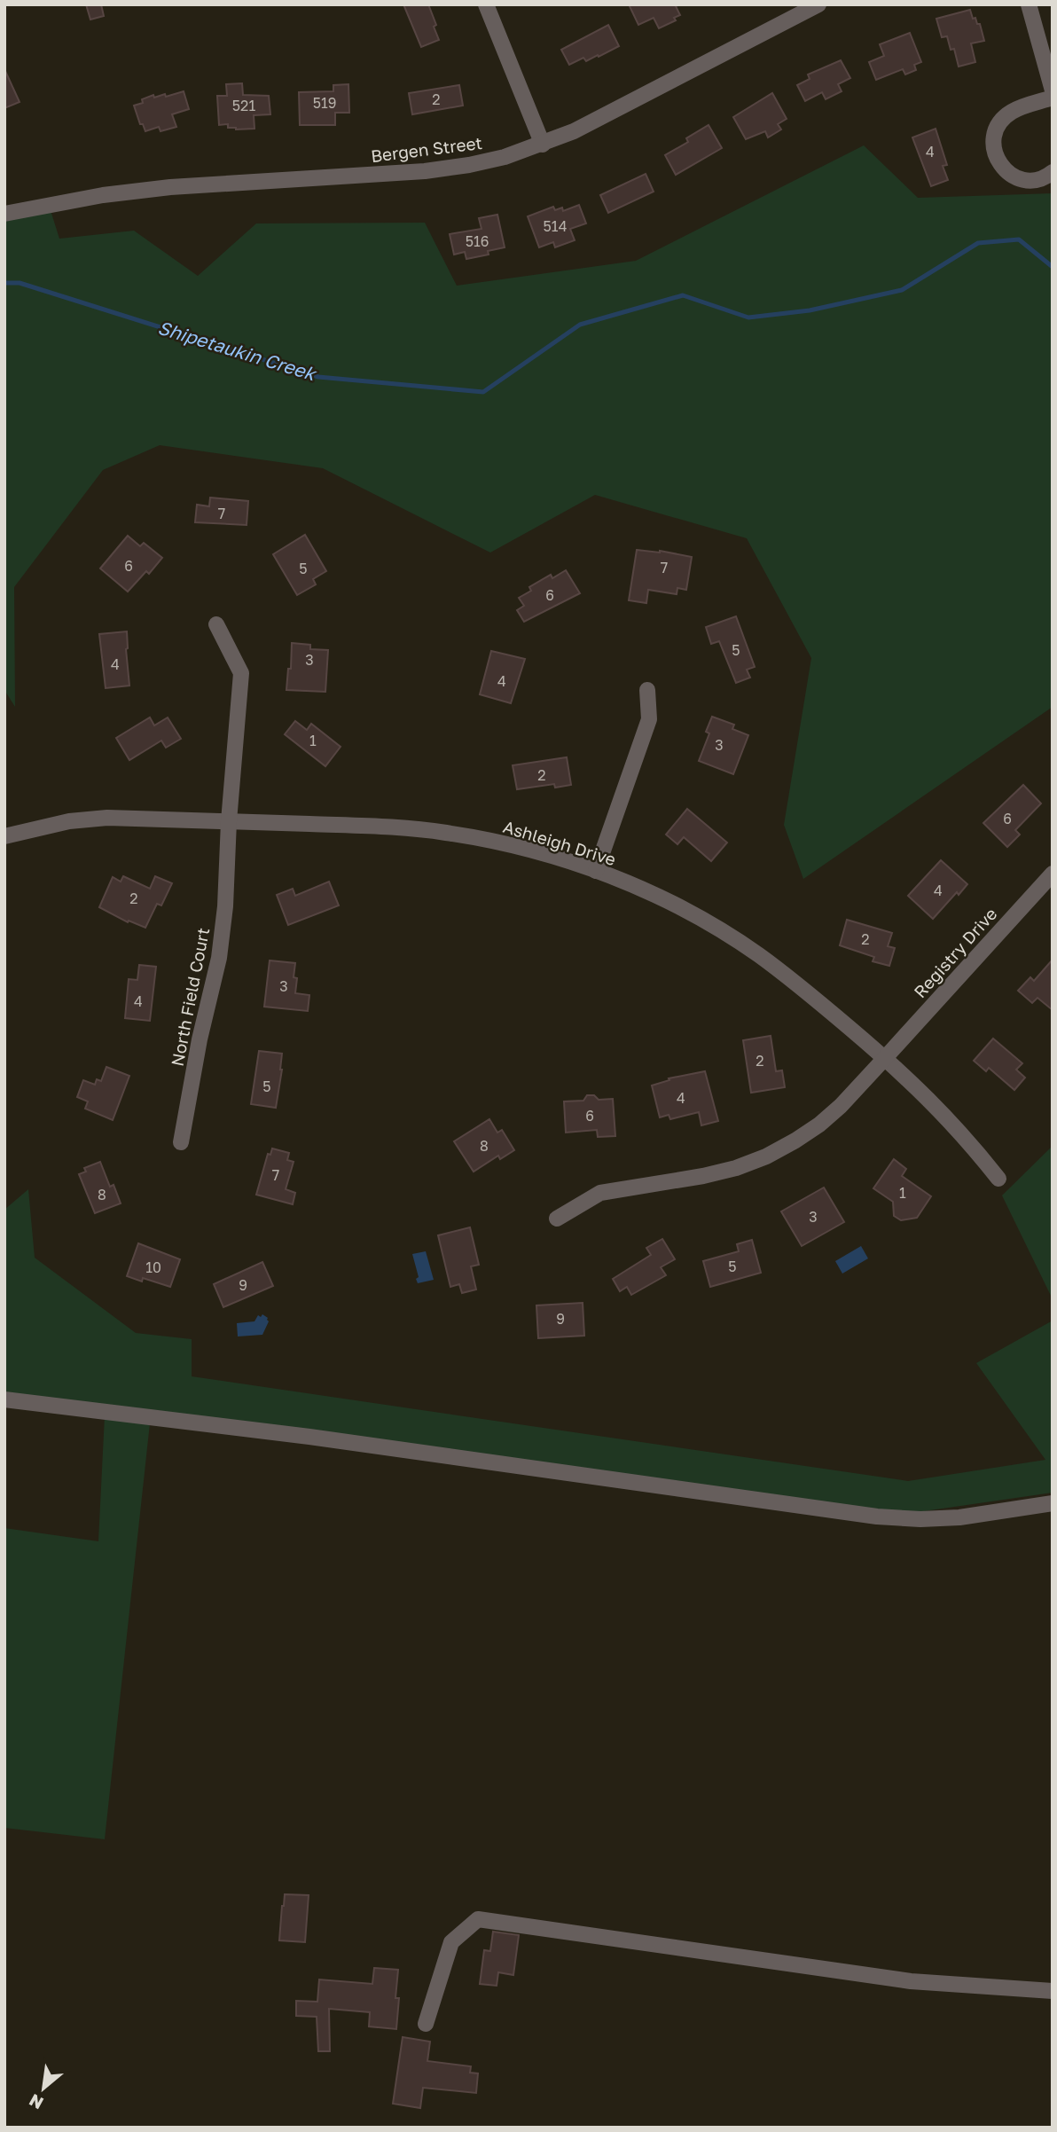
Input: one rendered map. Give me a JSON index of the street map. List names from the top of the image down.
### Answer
{
  "streets": {
    "street": [
      "Bergen Street",
      "Ashleigh Drive",
      "Registry Drive",
      "North Field Court"
    ]
  },
  "crossings": [
    ["Ashleigh Drive", "Registry Drive"],
    ["Ashleigh Drive", "North Field Court"]
  ],
  "water": ["Shipetaukin Creek"],
  "house_numbers": [
    "2",
    "519",
    "521",
    "4",
    "514",
    "516",
    "7",
    "6",
    "7",
    "5",
    "6",
    "5",
    "3",
    "4",
    "4",
    "1",
    "3",
    "2",
    "6",
    "4",
    "2",
    "2",
    "3",
    "4",
    "2",
    "5",
    "4",
    "6",
    "8",
    "7",
    "1",
    "8",
    "3",
    "5",
    "10",
    "9",
    "9"
  ],
  "north": "bottom left"
}
